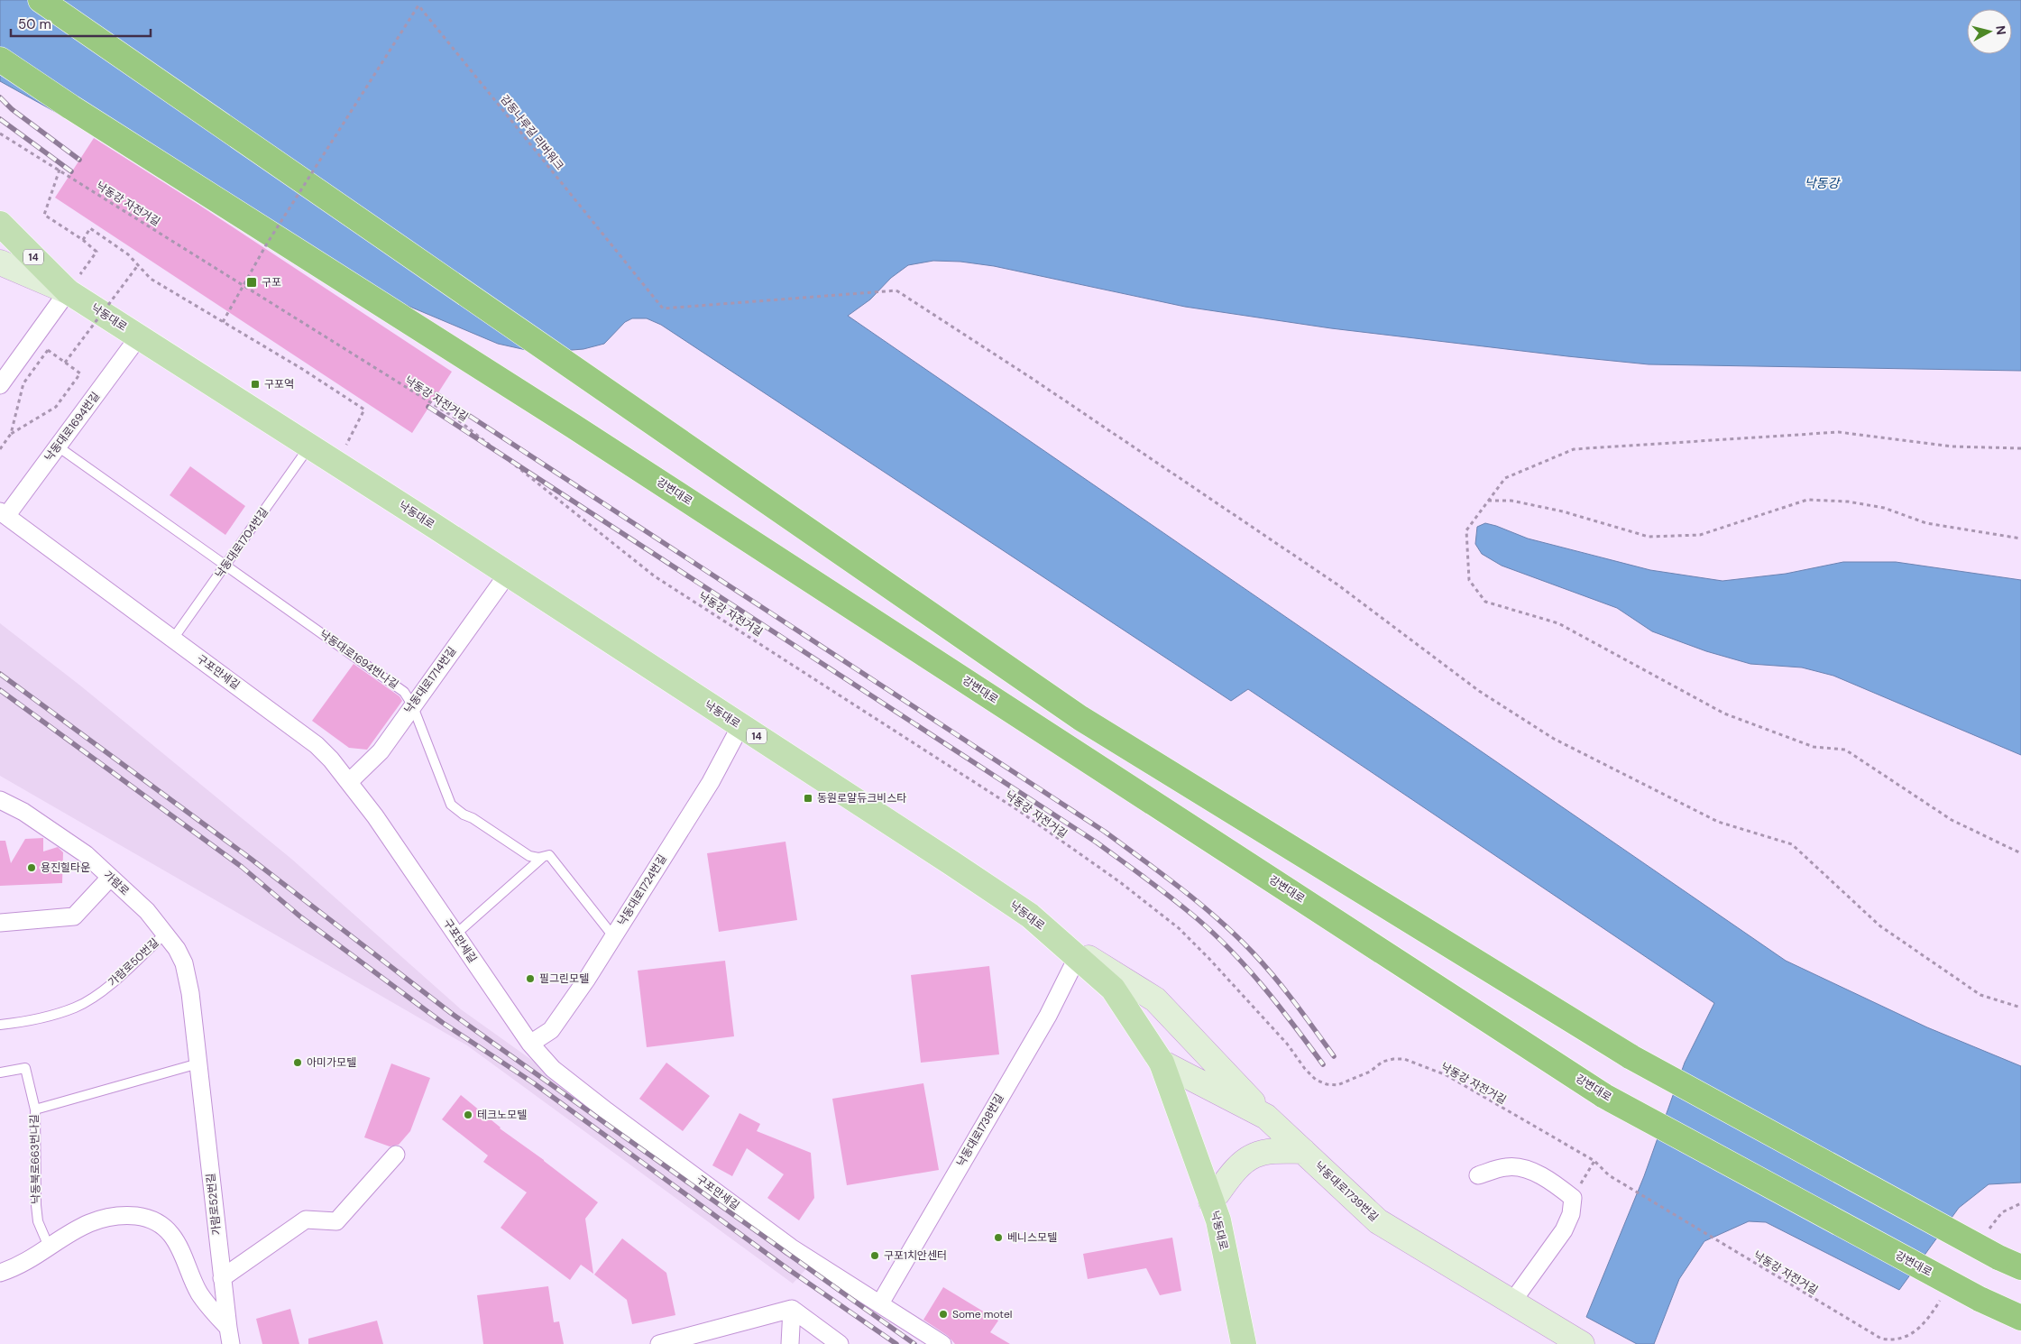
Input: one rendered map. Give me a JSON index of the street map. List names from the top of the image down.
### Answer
{
  "streets": {
    "highway": ["강변대로"],
    "main road": ["14", "낙동대로"],
    "street": [
      "낙동대로1694번길",
      "구포만세길",
      "낙동대로1714번길",
      "가람로",
      "낙동대로1724번길",
      "낙동대로1738번길",
      "낙동대로1739번길",
      "가람로52번길"
    ],
    "lane": [
      "낙동대로1704번길",
      "낙동대로1694번나길",
      "가람로50번길",
      "낙동북로663번나길"
    ],
    "path": ["감동나루길 리버워크", "낙동강 자전거길"]
  },
  "crossings": [
    ["14", "낙동대로"],
    ["낙동대로", "낙동대로1694번길"],
    ["낙동대로", "낙동대로1704번길"],
    ["낙동대로", "낙동대로1714번길"],
    ["낙동대로", "낙동대로1724번길"],
    ["낙동대로", "낙동대로1738번길"],
    ["낙동대로", "낙동대로1739번길"],
    ["낙동대로1694번길", "낙동대로1694번나길"],
    ["낙동대로1694번길", "구포만세길"],
    ["낙동대로1704번길", "낙동대로1694번나길"],
    ["낙동대로1704번길", "구포만세길"],
    ["낙동대로1694번나길", "낙동대로1714번길"],
    ["낙동대로1694번나길", "낙동대로1724번길"],
    ["구포만세길", "낙동대로1714번길"],
    ["구포만세길", "낙동대로1724번길"],
    ["구포만세길", "낙동대로1738번길"],
    ["가람로", "가람로50번길"],
    ["가람로", "가람로52번길"]
  ],
  "water": ["낙동강"],
  "places": {
    "transit": ["구포", "구포역", "동원로얄듀크비스타"],
    "other": [
      "용진힐타운",
      "필그린모텔",
      "아미가모텔",
      "테크노모텔",
      "베니스모텔",
      "구포1치안센터",
      "Some motel"
    ]
  },
  "scale_bar": "50 m",
  "north": "right"
}
